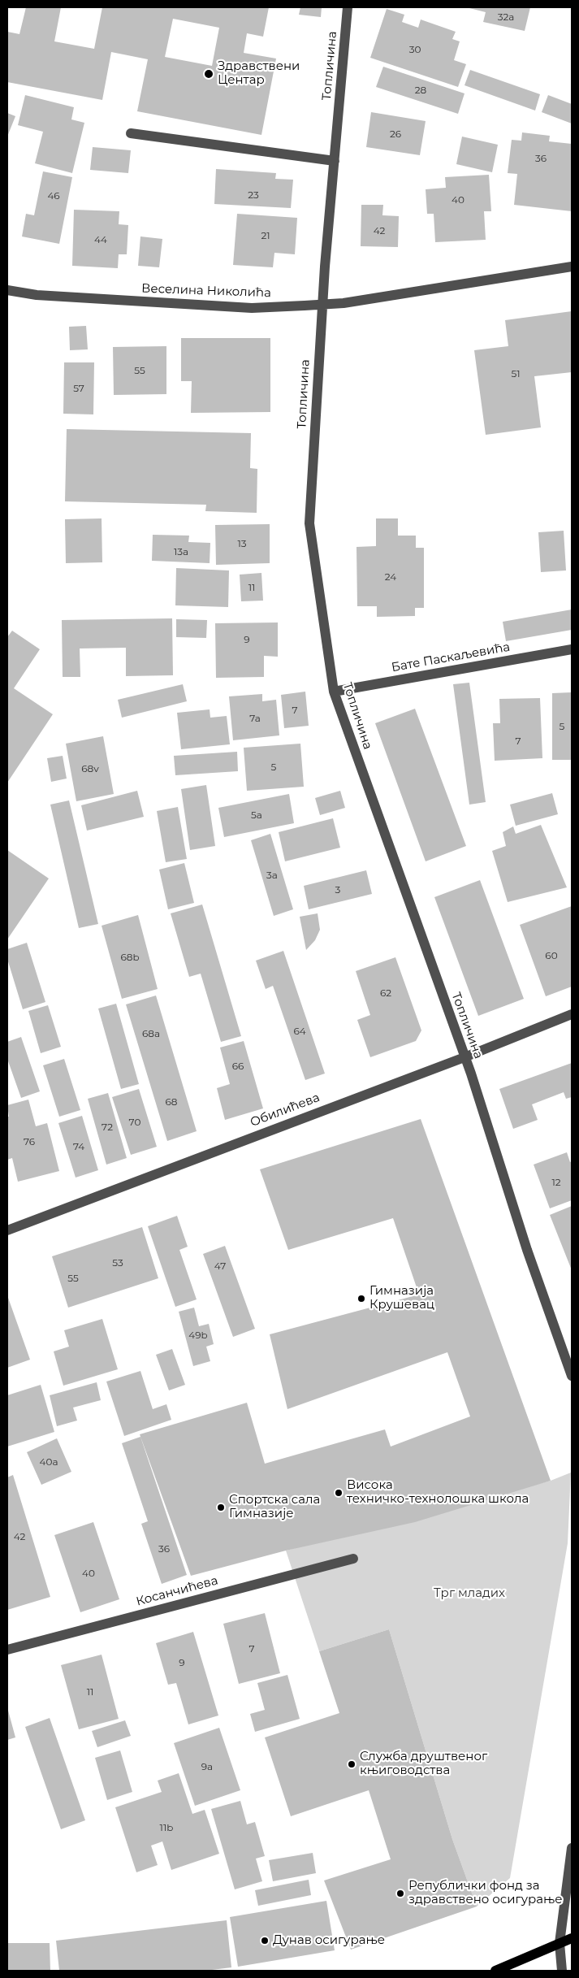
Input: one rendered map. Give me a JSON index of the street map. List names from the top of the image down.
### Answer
{
  "streets": {
    "street": [
      "Топличина",
      "Веселина Николића",
      "Бате Паскаљевића",
      "Обилићева",
      "Косанчићева"
    ]
  },
  "crossings": [
    ["Топличина", "Веселина Николића"],
    ["Топличина", "Бате Паскаљевића"],
    ["Топличина", "Обилићева"]
  ],
  "parks": ["Трг младих"],
  "places": [
    "Здравствени Центар",
    "Гимназија Крушевац",
    "Висока техничко-технолошка школа",
    "Спортска сала Гимназије",
    "Служба друштвеног књиговодства",
    "Републички фонд за здравствено осигурање",
    "Дунав осигурање"
  ],
  "house_numbers": [
    "32a",
    "30",
    "28",
    "26",
    "36",
    "23",
    "46",
    "40",
    "42",
    "21",
    "44",
    "55",
    "51",
    "57",
    "13",
    "13a",
    "24",
    "11",
    "9",
    "7",
    "7a",
    "5",
    "7",
    "5",
    "68v",
    "5a",
    "3a",
    "3",
    "60",
    "68b",
    "62",
    "64",
    "68a",
    "66",
    "68",
    "70",
    "72",
    "76",
    "74",
    "12",
    "53",
    "47",
    "55",
    "49b",
    "40a",
    "42",
    "36",
    "40",
    "7",
    "9",
    "11",
    "9a",
    "11b"
  ]
}
